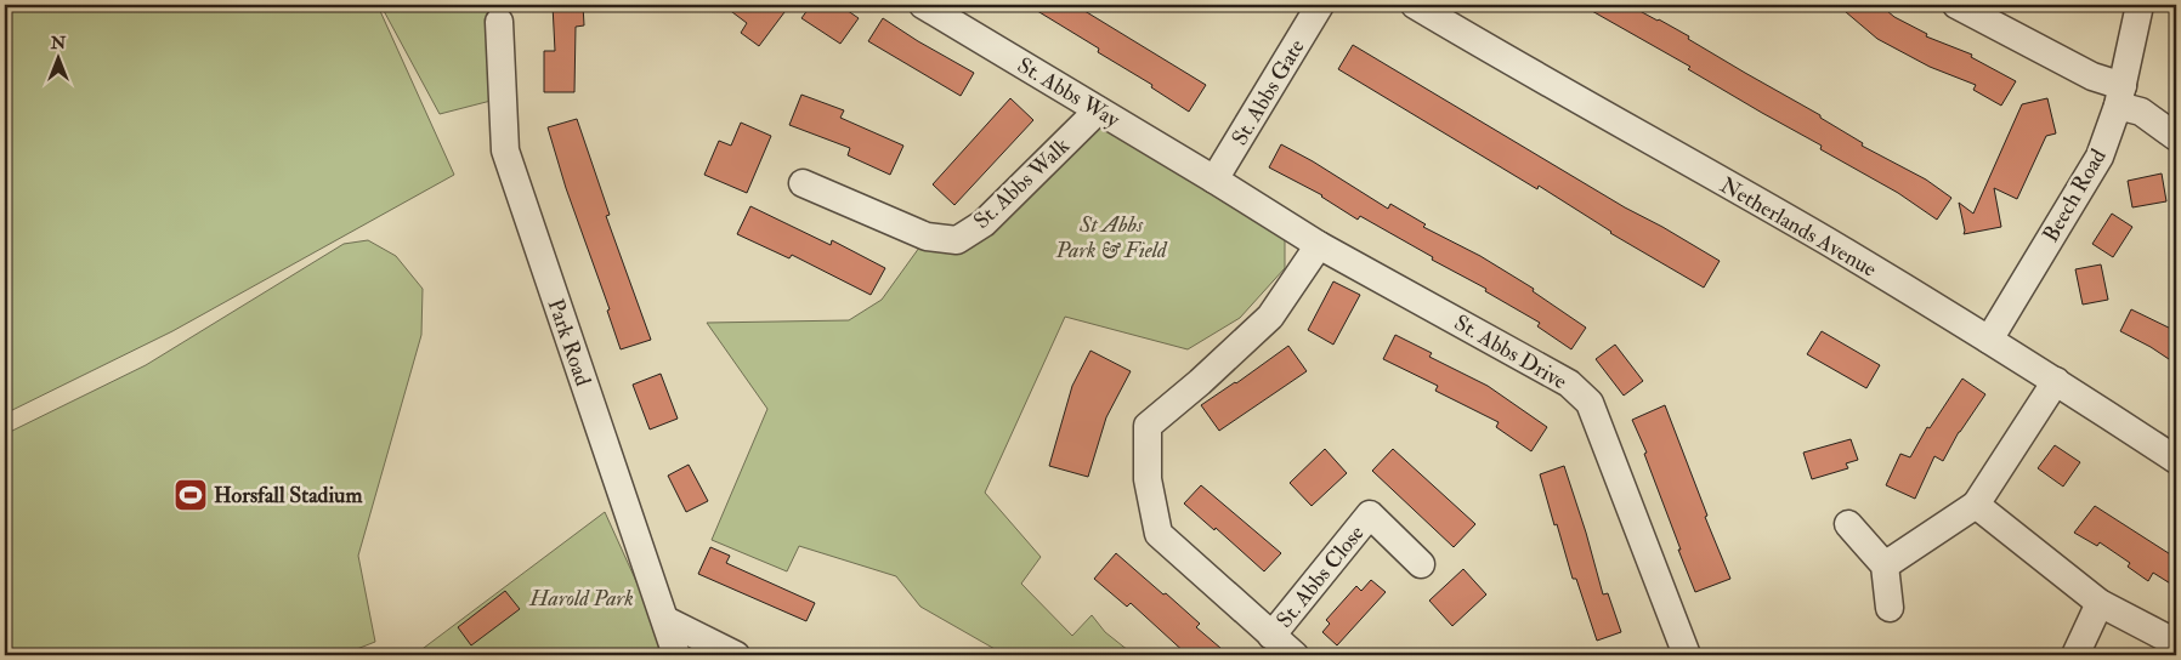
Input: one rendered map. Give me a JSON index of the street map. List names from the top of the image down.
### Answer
{
  "streets": {
    "street": [
      "St. Abbs Way",
      "St. Abbs Gate",
      "St. Abbs Walk",
      "Beech Road",
      "Netherlands Avenue",
      "Park Road",
      "St. Abbs Drive",
      "St. Abbs Close"
    ]
  },
  "crossings": [
    ["St. Abbs Way", "St. Abbs Gate"],
    ["St. Abbs Way", "St. Abbs Walk"],
    ["St. Abbs Way", "St. Abbs Drive"],
    ["St. Abbs Gate", "St. Abbs Drive"],
    ["Beech Road", "Netherlands Avenue"]
  ],
  "parks": ["St Abbs Park & Field", "Harold Park"],
  "places": {
    "sports": ["Horsfall Stadium"]
  },
  "north": "top"
}
